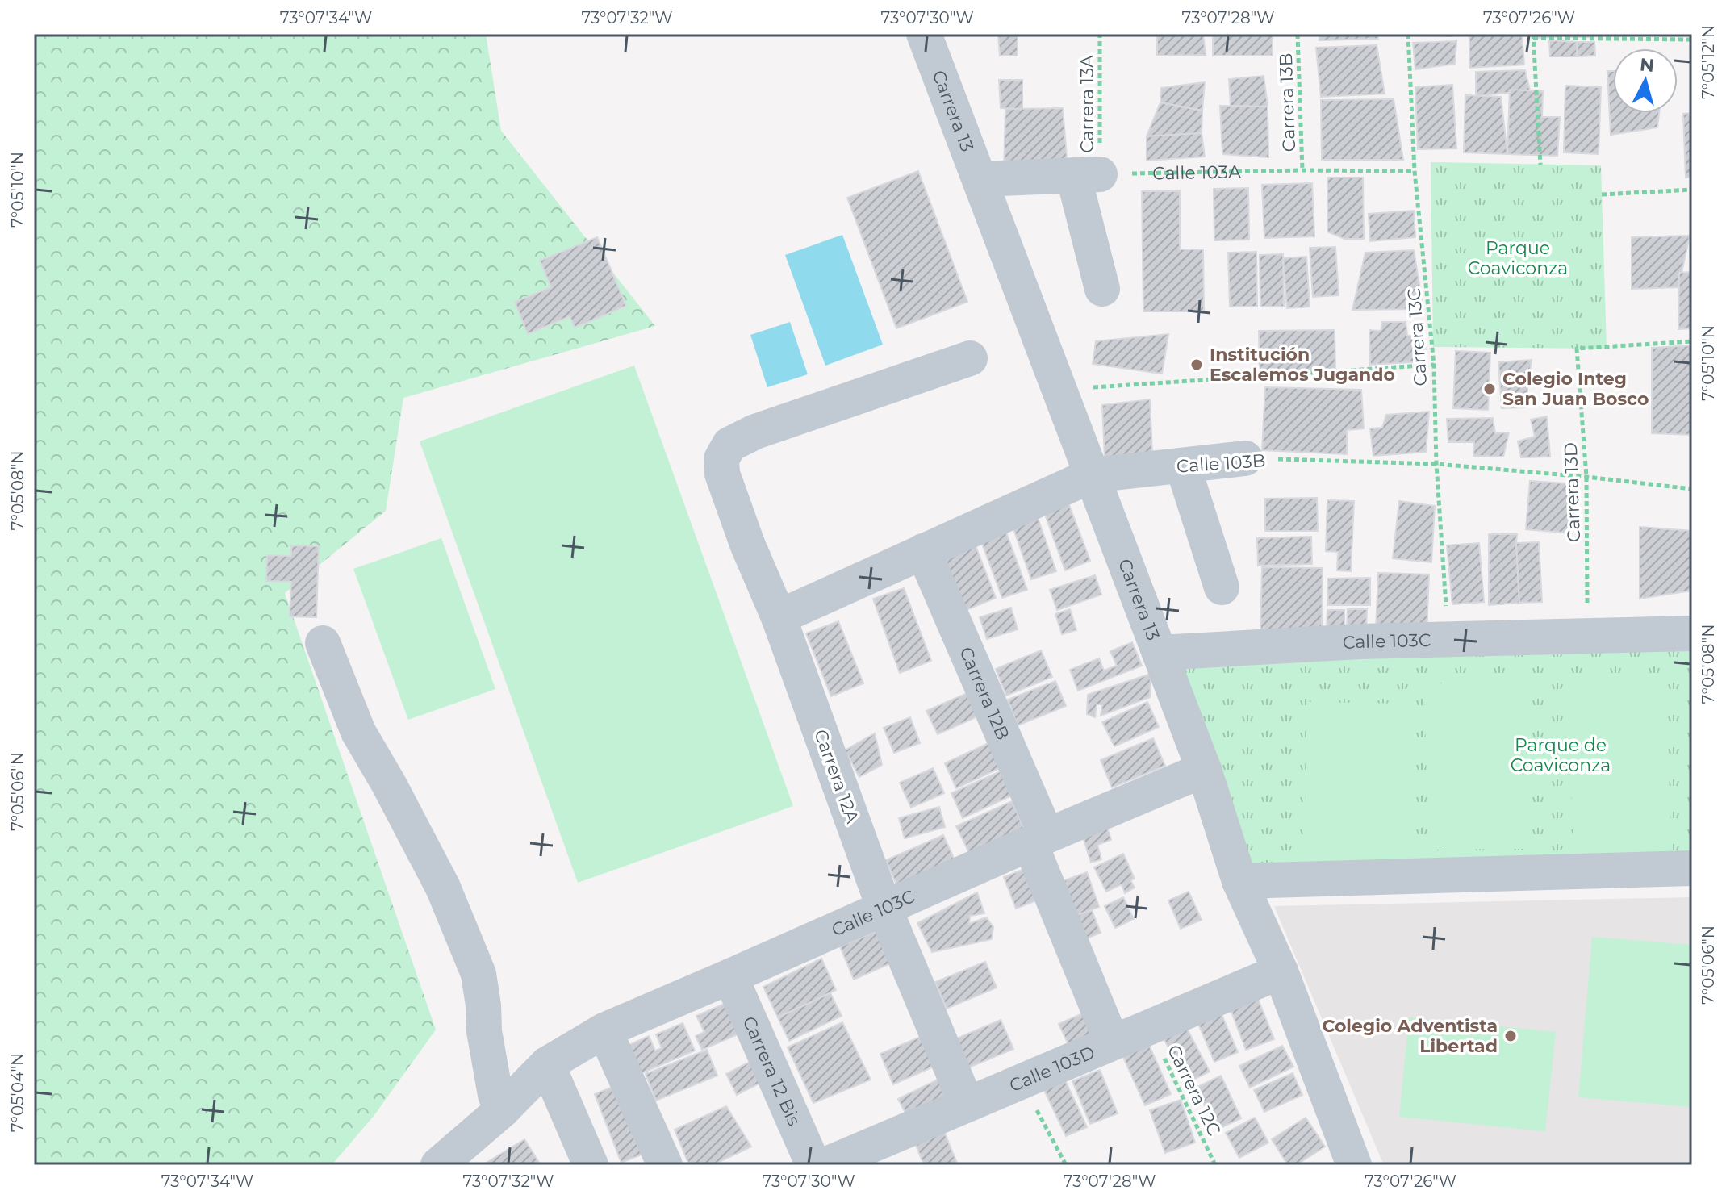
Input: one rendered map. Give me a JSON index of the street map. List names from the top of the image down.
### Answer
{
  "streets": {
    "street": [
      "Carrera 13",
      "Calle 103B",
      "Calle 103C",
      "Carrera 12B",
      "Carrera 12A",
      "Calle 103D",
      "Carrera 12 Bis"
    ],
    "path": [
      "Carrera 13B",
      "Carrera 13A",
      "Calle 103A",
      "Carrera 13C",
      "Carrera 13D",
      "Carrera 12C"
    ]
  },
  "crossings": [
    ["Carrera 13B", "Calle 103A"],
    ["Carrera 13A", "Calle 103A"],
    ["Carrera 13", "Calle 103B"],
    ["Carrera 13", "Calle 103C"],
    ["Carrera 13", "Calle 103D"],
    ["Calle 103A", "Carrera 13C"],
    ["Carrera 13C", "Calle 103B"],
    ["Carrera 13C", "Calle 103C"],
    ["Calle 103B", "Carrera 13D"],
    ["Calle 103B", "Carrera 12B"],
    ["Calle 103B", "Carrera 12A"],
    ["Carrera 13D", "Calle 103C"],
    ["Calle 103C", "Carrera 12B"],
    ["Calle 103C", "Carrera 12A"],
    ["Calle 103C", "Carrera 12 Bis"],
    ["Carrera 12B", "Calle 103D"],
    ["Carrera 12A", "Calle 103D"],
    ["Calle 103D", "Carrera 12C"]
  ],
  "parks": ["Parque Coaviconza", "Parque de Coaviconza"],
  "places": ["Institución Escalemos Jugando", "Colegio Integ San Juan Bosco", "Colegio Adventista Libertad"],
  "north": "top",
  "coordinates": [
    "73°07'34\"W",
    "73°07'32\"W",
    "73°07'30\"W",
    "73°07'28\"W",
    "73°07'26\"W",
    "7°05'12\"N",
    "7°05'10\"N",
    "7°05'08\"N",
    "7°05'06\"N",
    "7°05'04\"N"
  ]
}
